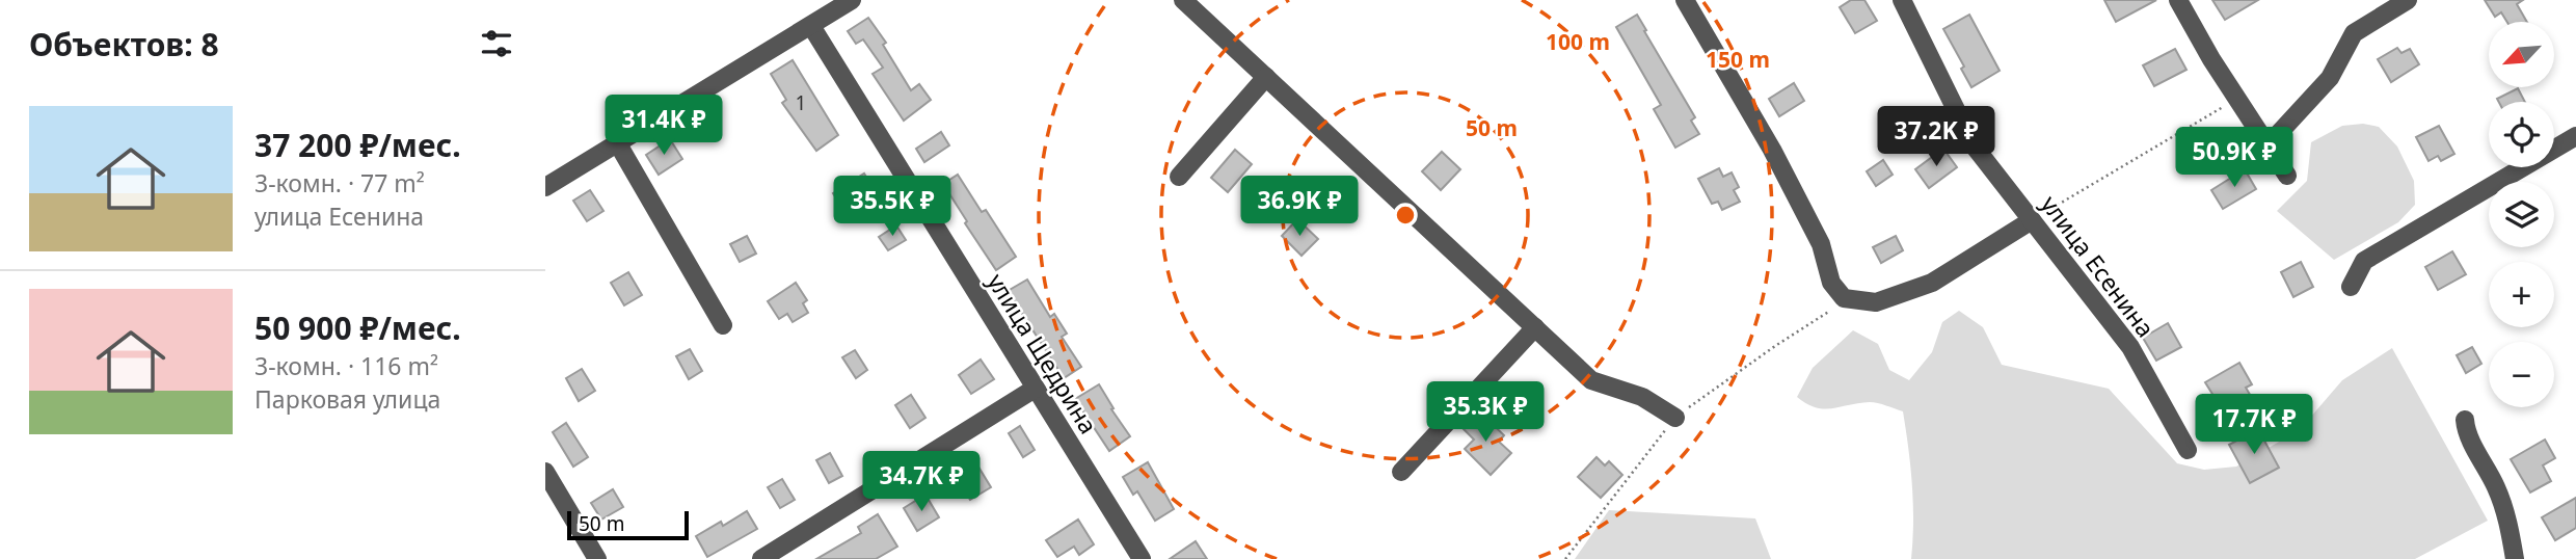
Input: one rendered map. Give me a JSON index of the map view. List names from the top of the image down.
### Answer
{
  "streets": {
    "street": ["улица Есенина", "улица Щедрина"]
  },
  "house_numbers": ["1"],
  "scale_bar": "50 m",
  "north": "bottom left",
  "page": {
    "heading": "Объектов: 8",
    "map_buttons": ["+", "−"],
    "list": [
      {
        "name": "37 200 ₽/мес.",
        "note": "3-комн. · 77 m² · улица Есенина"
      },
      {
        "name": "50 900 ₽/мес.",
        "note": "3-комн. · 116 m² · Парковая улица"
      }
    ],
    "price": [
      "31.4K ₽",
      "37.2K ₽",
      "50.9K ₽",
      "35.5K ₽",
      "36.9K ₽",
      "35.3K ₽",
      "17.7K ₽",
      "34.7K ₽"
    ],
    "scale": "50 m"
  },
  "rings": ["100 m", "150 m", "50 m"]
}
